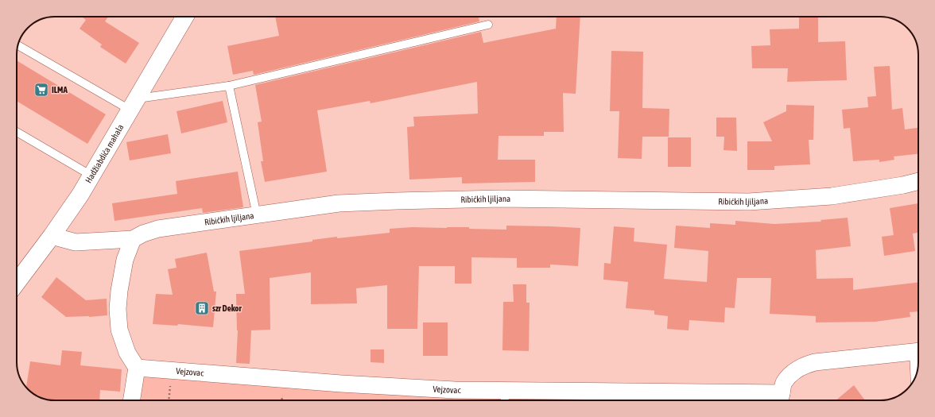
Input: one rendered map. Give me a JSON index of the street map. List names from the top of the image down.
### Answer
{
  "streets": {
    "street": ["Hadžiabdića mahala", "Ribićkih ljiljana", "Vejzovac"]
  },
  "crossings": [
    ["Hadžiabdića mahala", "Ribićkih ljiljana"]
  ],
  "places": {
    "supermarket": ["ILMA"],
    "building": ["szr Dekor"]
  }
}
